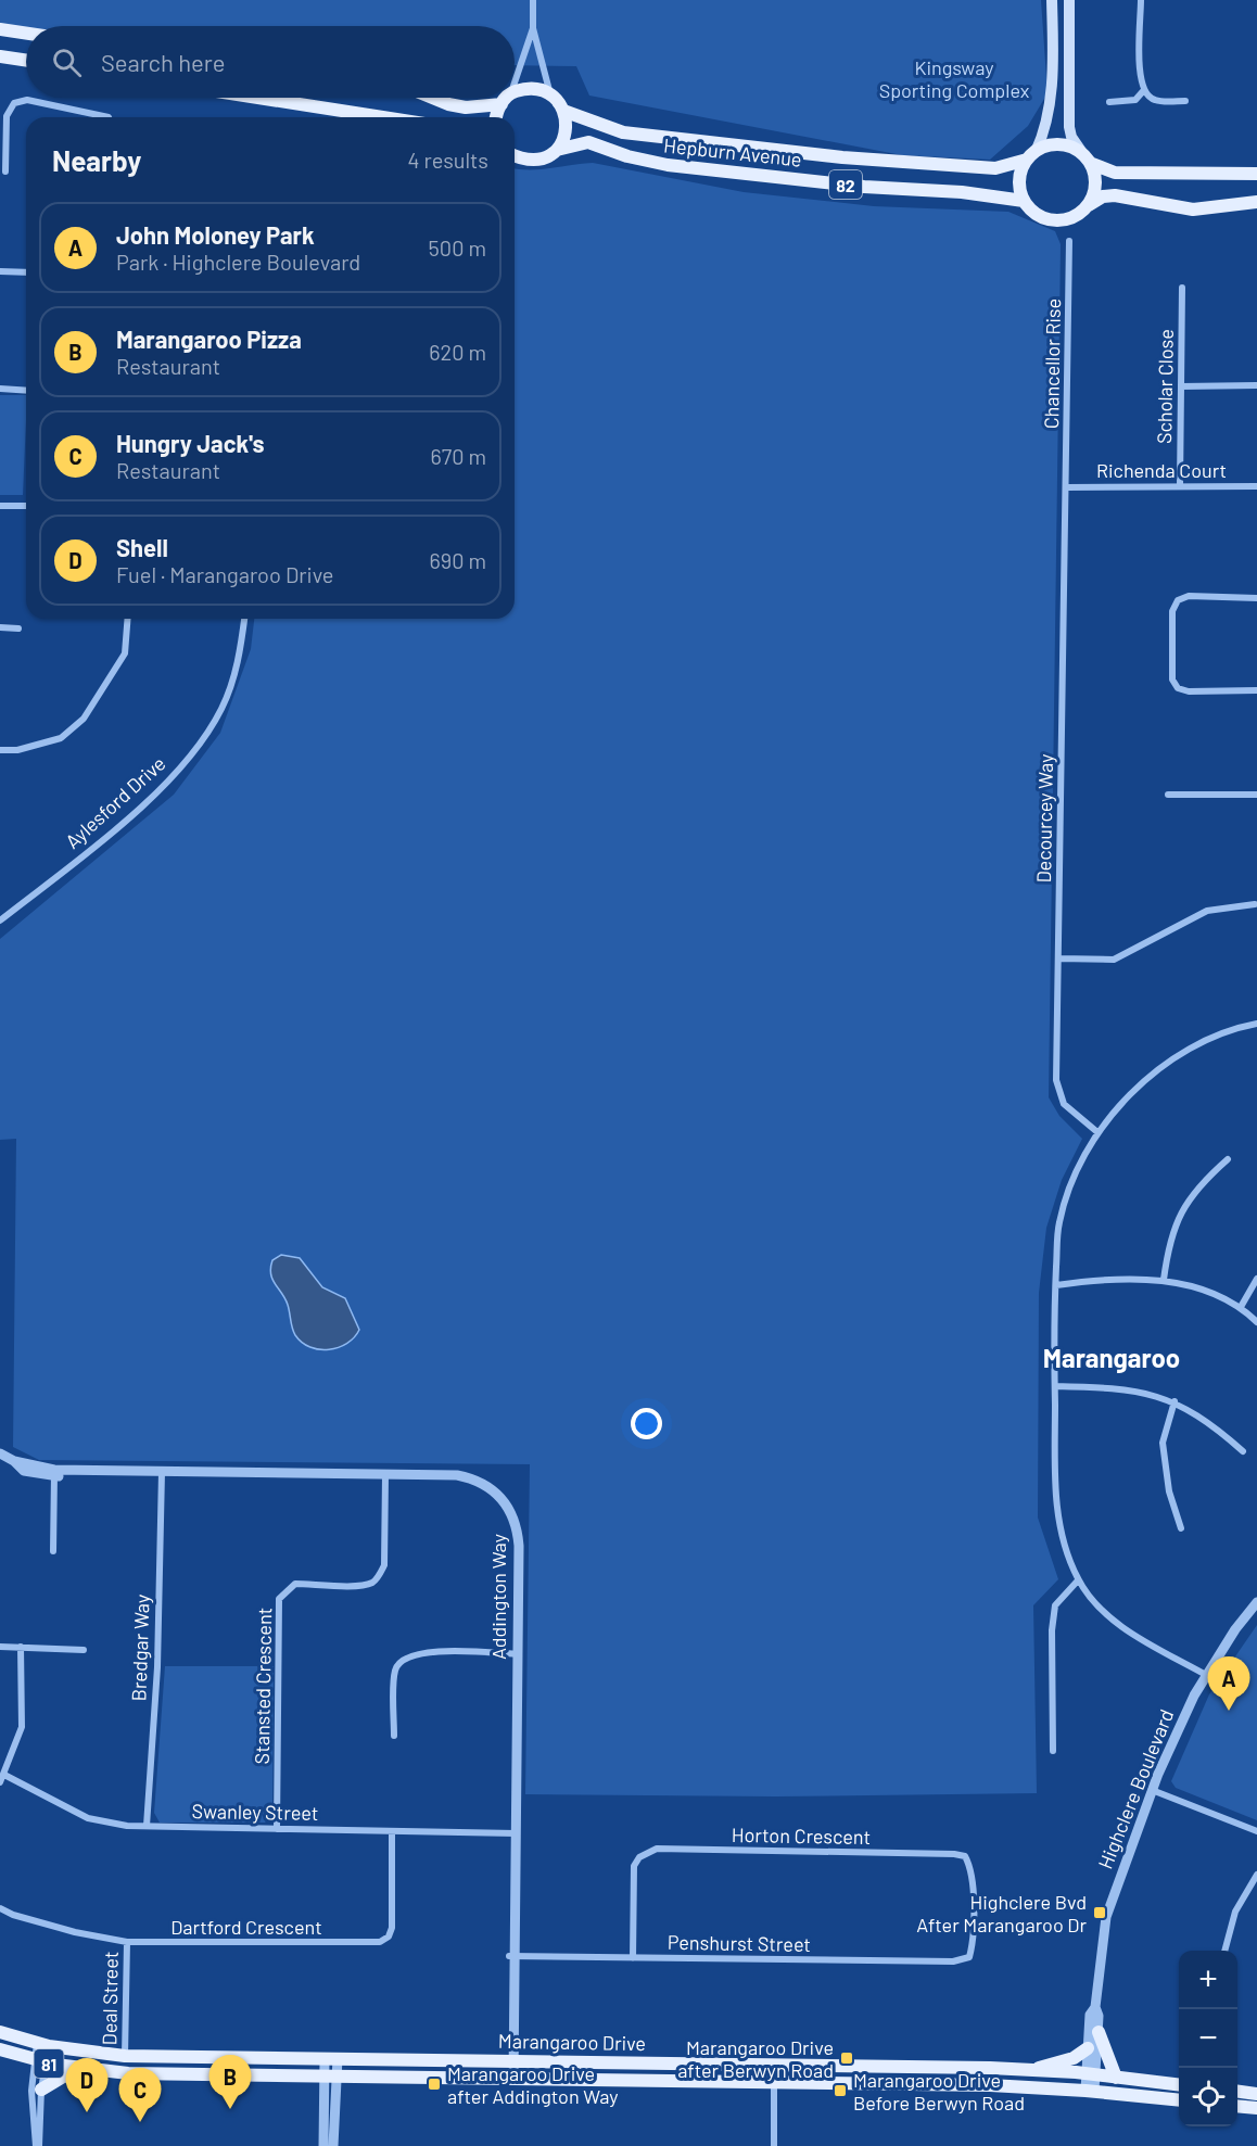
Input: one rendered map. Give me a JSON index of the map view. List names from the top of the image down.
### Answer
{
  "streets": {
    "main road": [
      "Hepburn Avenue",
      "82",
      "Marangaroo Drive",
      "81"
    ],
    "street": [
      "Chancellor Rise",
      "Scholar Close",
      "Richenda Court",
      "Aylesford Drive",
      "Decourcey Way",
      "Addington Way",
      "Bredgar Way",
      "Stansted Crescent",
      "Highclere Boulevard",
      "Swanley Street",
      "Horton Crescent",
      "Dartford Crescent",
      "Penshurst Street",
      "Deal Street"
    ]
  },
  "crossings": [
    ["Hepburn Avenue", "82"],
    ["Chancellor Rise", "Richenda Court"],
    ["Chancellor Rise", "Decourcey Way"],
    ["Scholar Close", "Richenda Court"],
    ["Richenda Court", "Decourcey Way"],
    ["Addington Way", "Bredgar Way"],
    ["Addington Way", "Stansted Crescent"],
    ["Addington Way", "Swanley Street"],
    ["Addington Way", "Penshurst Street"],
    ["Addington Way", "Marangaroo Drive"],
    ["Bredgar Way", "Swanley Street"],
    ["Stansted Crescent", "Swanley Street"],
    ["Highclere Boulevard", "Marangaroo Drive"],
    ["Swanley Street", "Dartford Crescent"],
    ["Horton Crescent", "Penshurst Street"],
    ["Dartford Crescent", "Deal Street"],
    ["Deal Street", "Marangaroo Drive"]
  ],
  "districts": ["Marangaroo"],
  "parks": ["Kingsway Sporting Complex"],
  "places": {
    "transit": [
      "Highclere Bvd After Marangaroo Dr",
      "Marangaroo Drive after Berwyn Road",
      "Marangaroo Drive after Addington Way",
      "Marangaroo Drive Before Berwyn Road"
    ]
  },
  "page": {
    "search": "Search here",
    "heading": ["Nearby", "4 results"],
    "list": [
      {
        "mark": "A",
        "name": "John Moloney Park",
        "note": "Park · Highclere Boulevard",
        "value": "500 m"
      },
      {
        "mark": "B",
        "name": "Marangaroo Pizza",
        "note": "Restaurant",
        "value": "620 m"
      },
      {
        "mark": "C",
        "name": "Hungry Jack's",
        "note": "Restaurant",
        "value": "670 m"
      },
      {
        "mark": "D",
        "name": "Shell",
        "note": "Fuel · Marangaroo Drive",
        "value": "690 m"
      }
    ],
    "pins": [
      "A",
      "B",
      "D",
      "C"
    ],
    "map_buttons": ["+", "−"]
  }
}
